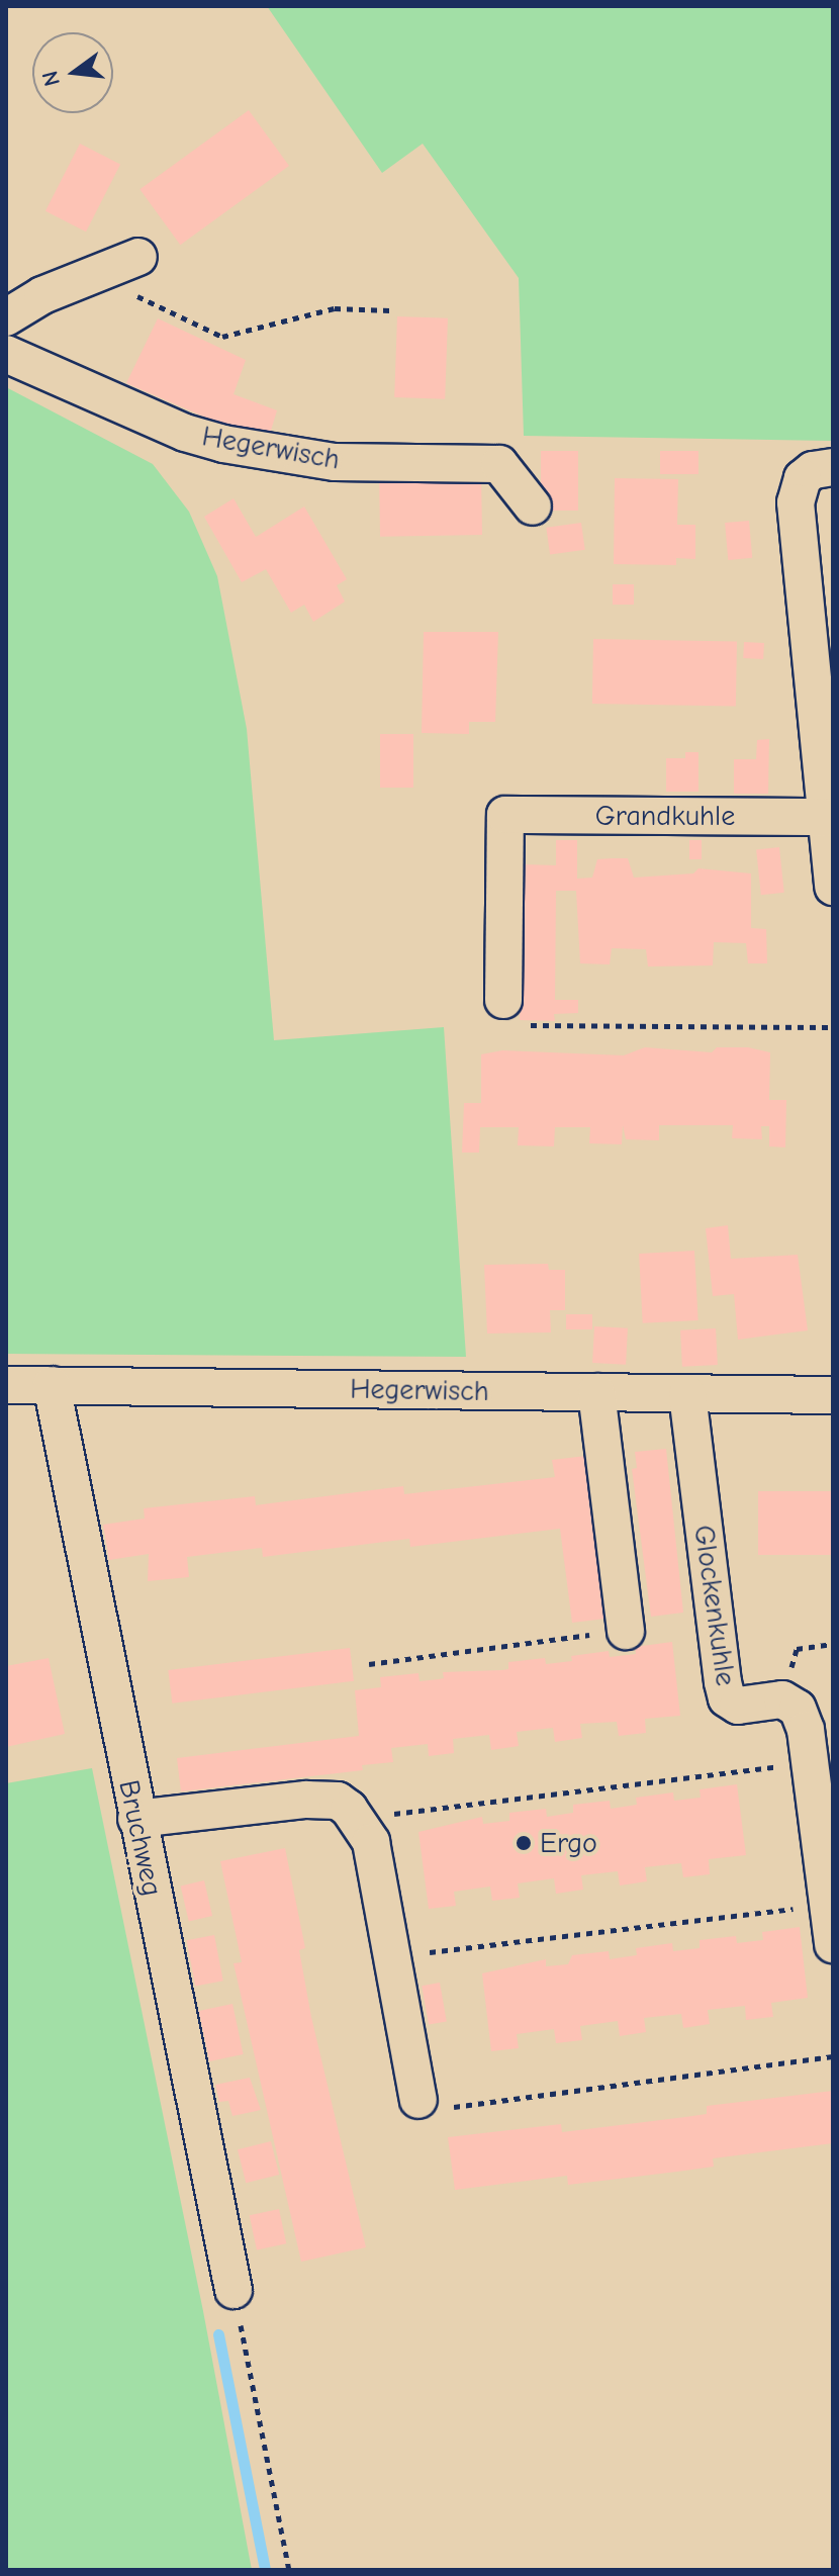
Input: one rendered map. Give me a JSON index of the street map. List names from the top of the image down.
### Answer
{
  "streets": {
    "street": [
      "Hegerwisch",
      "Grandkuhle",
      "Glockenkuhle",
      "Bruchweg"
    ]
  },
  "crossings": [
    ["Hegerwisch", "Glockenkuhle"],
    ["Hegerwisch", "Bruchweg"]
  ],
  "places": ["Ergo"],
  "north": "left"
}
